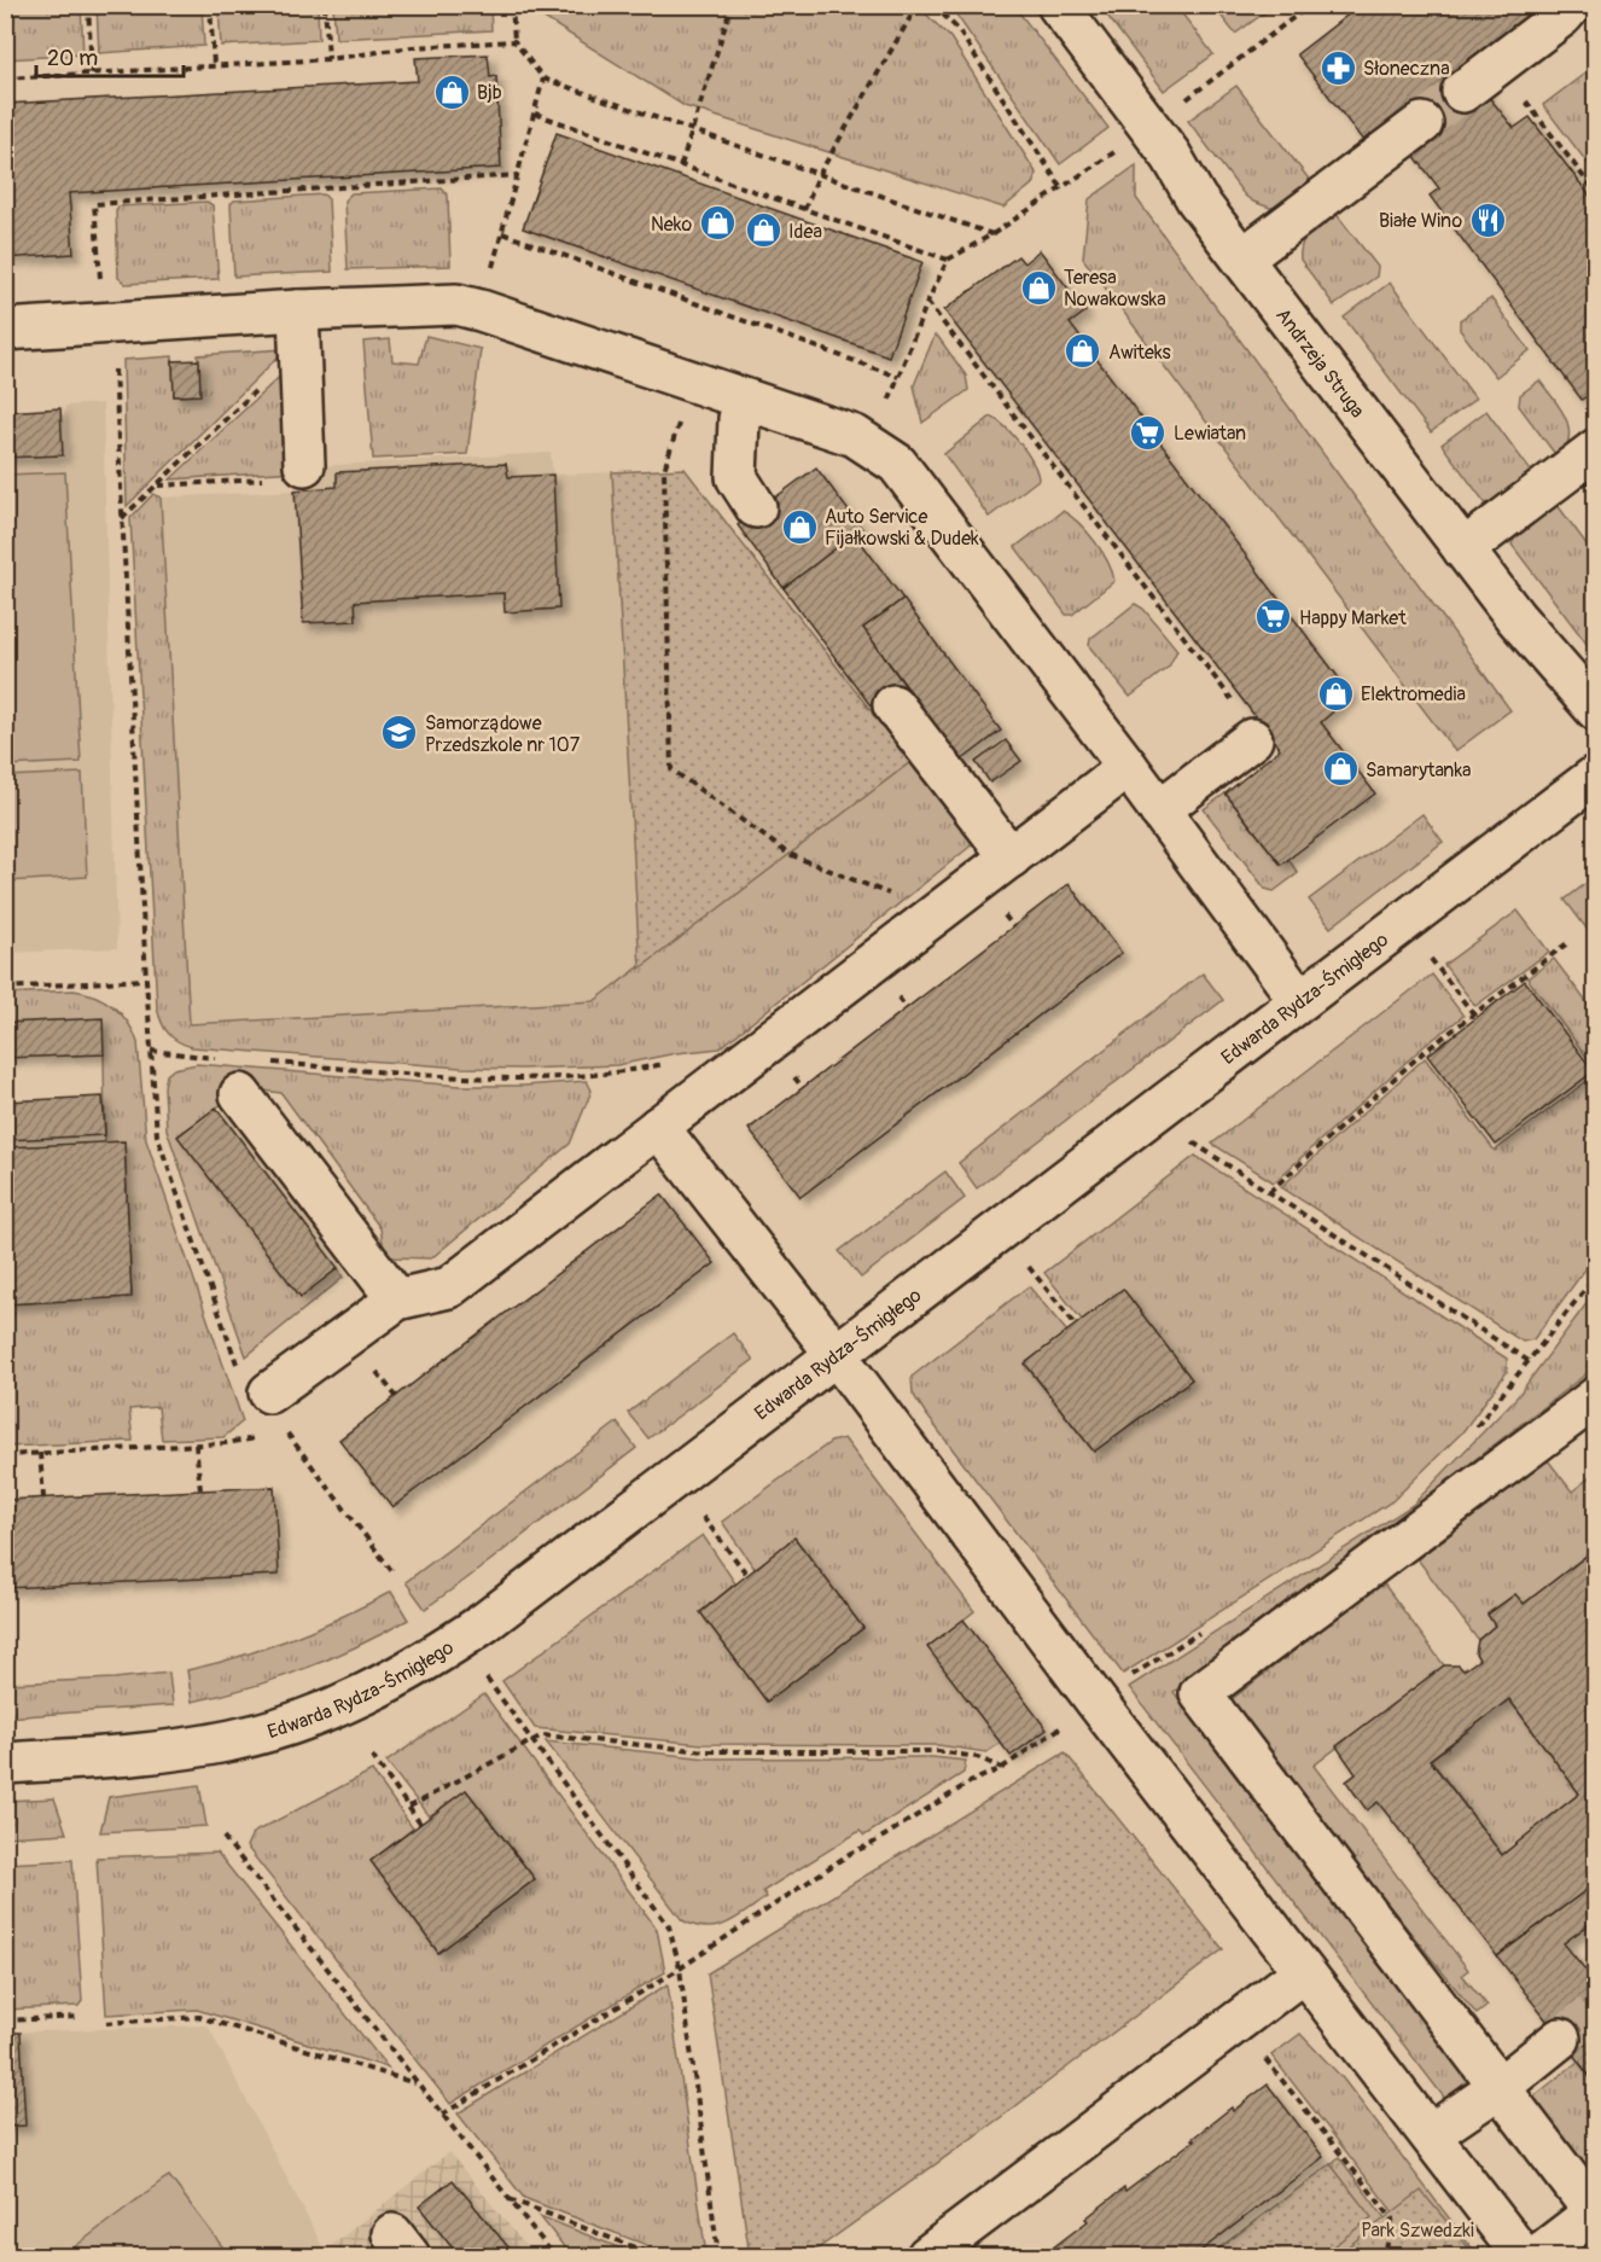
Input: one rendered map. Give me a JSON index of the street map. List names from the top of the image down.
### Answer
{
  "streets": {
    "street": ["Andrzeja Struga", "Edwarda Rydza-Śmigłego"]
  },
  "parks": ["Park Szwedzki"],
  "places": {
    "pharmacy": ["Słoneczna"],
    "shop": [
      "Bjb",
      "Neko",
      "Idea",
      "Teresa Nowakowska",
      "Awiteks",
      "Auto Service Fijałkowski & Dudek",
      "Elektromedia",
      "Samarytanka"
    ],
    "restaurant": ["Białe Wino"],
    "supermarket": ["Lewiatan", "Happy Market"],
    "school or university": ["Samorządowe Przedszkole nr 107"]
  },
  "scale_bar": "20 m"
}
